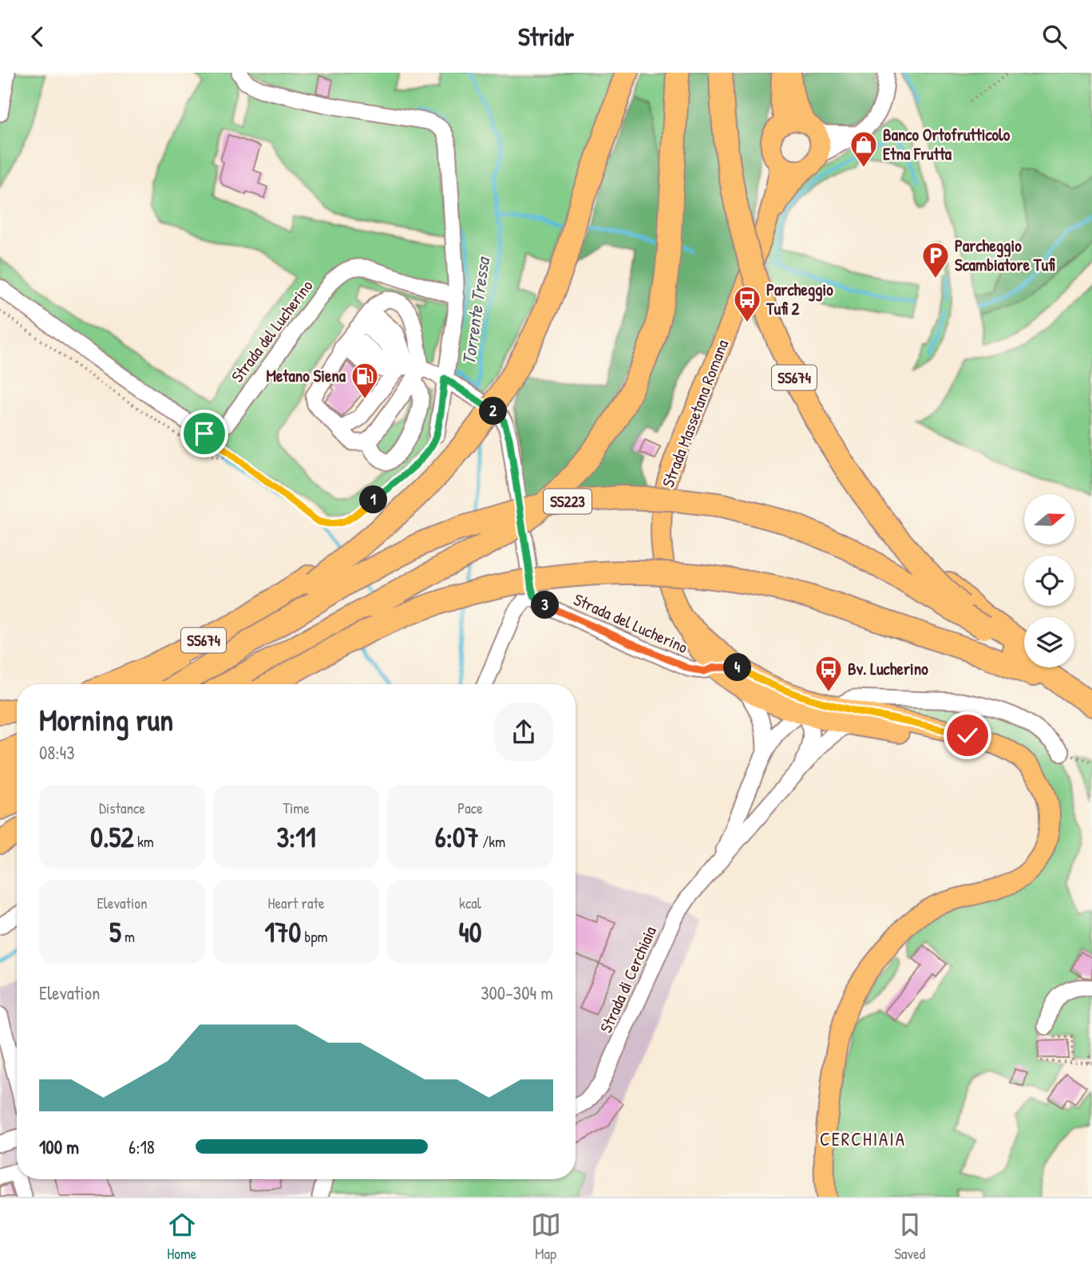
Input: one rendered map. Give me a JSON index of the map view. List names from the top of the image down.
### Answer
{
  "streets": {
    "highway": ["SS674", "SS223"],
    "main road": ["Strada Massetana Romana"],
    "street": ["Strada del Lucherino", "Strada di Cerchiaia"]
  },
  "crossings": [
    ["Strada del Lucherino", "Strada Massetana Romana"],
    ["SS674", "SS223"],
    ["Strada Massetana Romana", "Strada di Cerchiaia"]
  ],
  "districts": ["CERCHIAIA"],
  "water": ["Torrente Tressa"],
  "places": {
    "shop": ["Banco Ortofrutticolo Etna Frutta"],
    "parking": ["Parcheggio Scambiatore Tufi"],
    "bus stop": ["Parcheggio Tufi 2", "Bv. Lucherino"],
    "fuel station": ["Metano Siena"]
  },
  "north": "right",
  "page": {
    "header": "Stridr",
    "pins": [
      "2",
      "1",
      "3",
      "4"
    ],
    "heading": ["Morning run", "08:43"],
    "stats": [
      ["Distance", "0.52 km"],
      ["Time", "3:11"],
      ["Pace", "6:07 /km"],
      ["Elevation", "5 m"],
      ["Heart rate", "170 bpm"],
      ["kcal", "40"]
    ],
    "chart": ["Elevation", "300–304 m"],
    "list": [
      {
        "name": "100 m",
        "note": "6:18"
      }
    ],
    "tabs": ["Home", "Map", "Saved"]
  }
}
